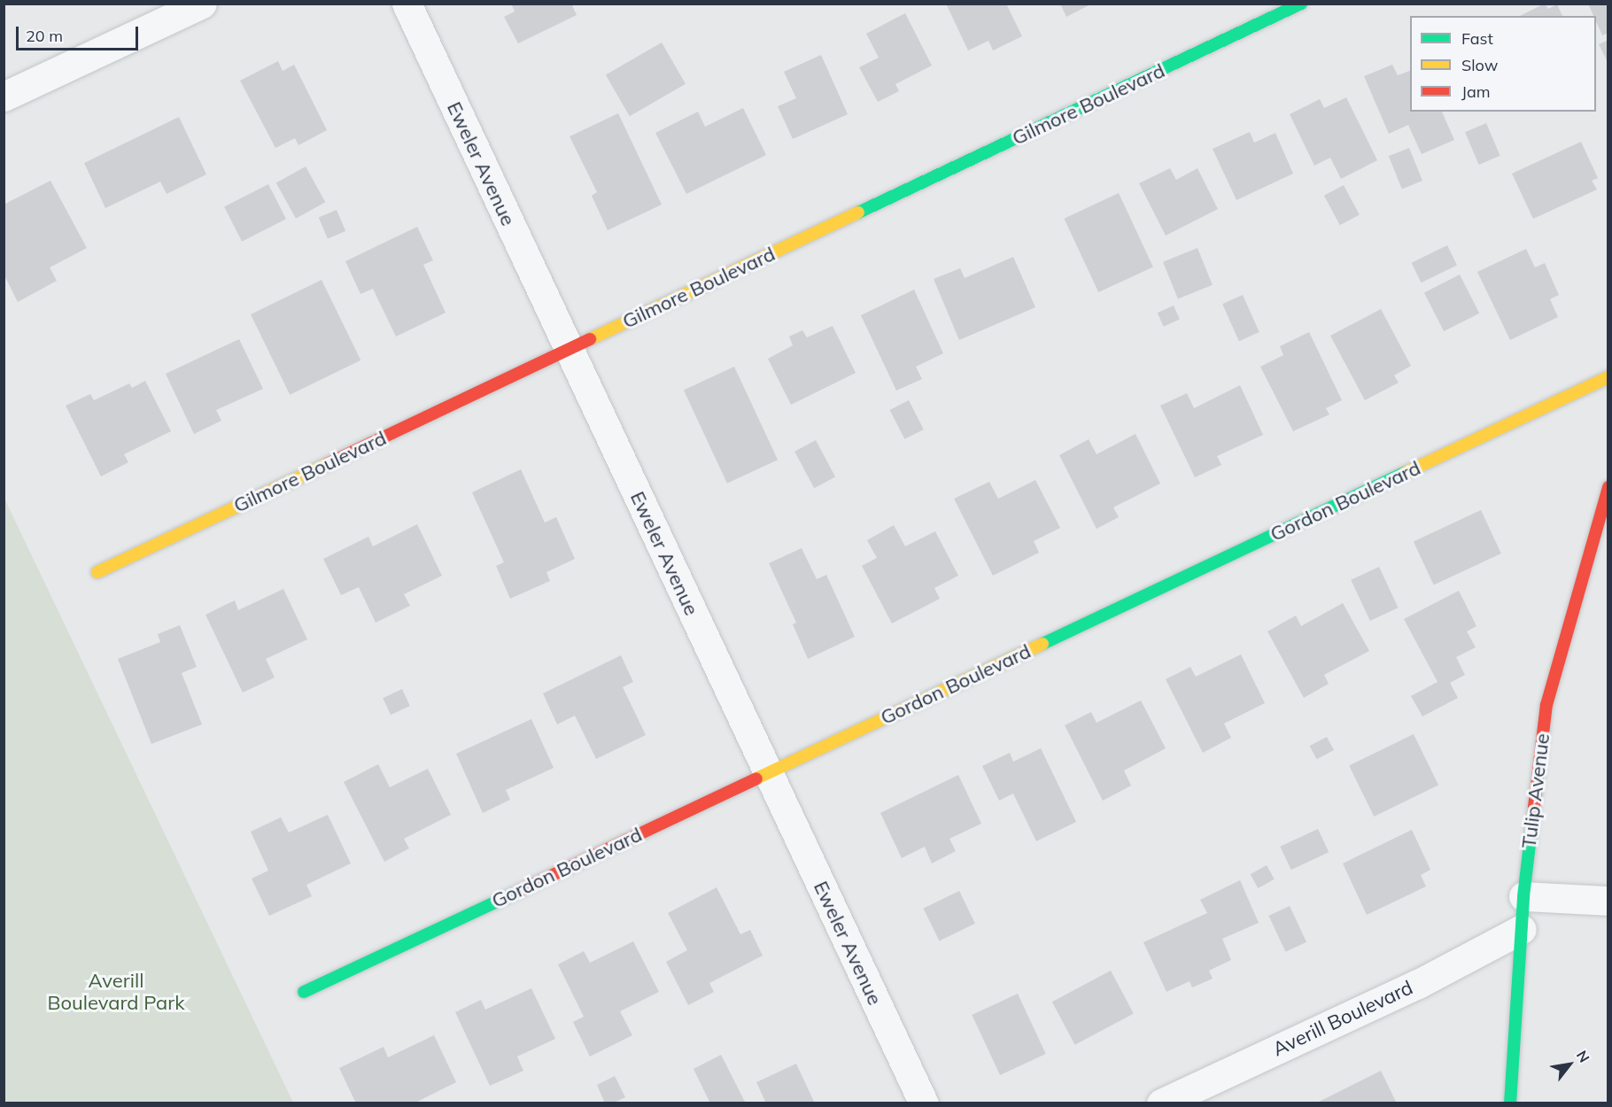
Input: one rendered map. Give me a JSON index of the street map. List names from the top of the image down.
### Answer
{
  "streets": {
    "street": [
      "Gilmore Boulevard",
      "Eweler Avenue",
      "Gordon Boulevard",
      "Tulip Avenue",
      "Averill Boulevard"
    ]
  },
  "crossings": [
    ["Gilmore Boulevard", "Eweler Avenue"],
    ["Eweler Avenue", "Gordon Boulevard"],
    ["Tulip Avenue", "Averill Boulevard"]
  ],
  "parks": ["Averill Boulevard Park"],
  "legend": ["Fast", "Slow", "Jam"],
  "scale_bar": "20 m",
  "north": "top right"
}
